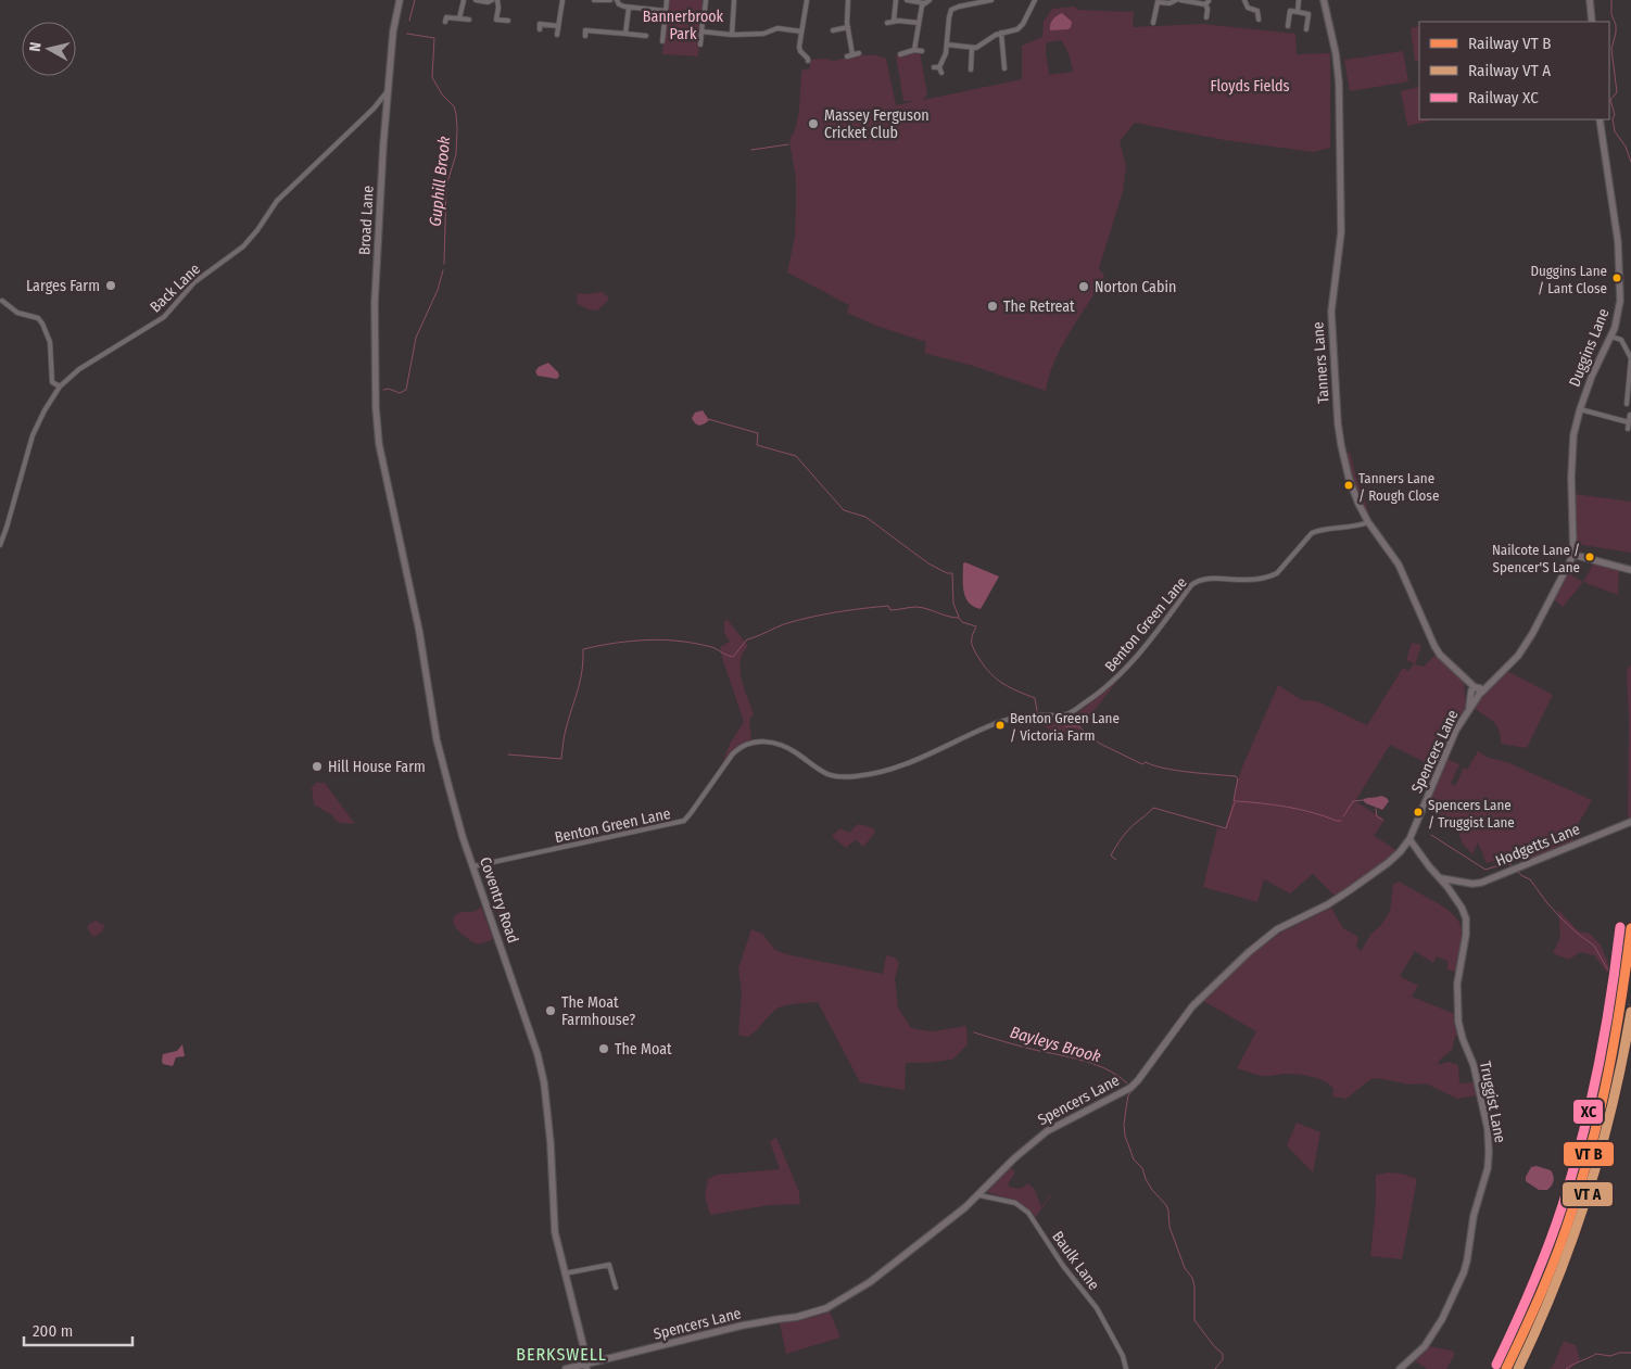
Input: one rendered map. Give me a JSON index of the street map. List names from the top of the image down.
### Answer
{
  "streets": {
    "street": [
      "Broad Lane",
      "Back Lane",
      "Duggins Lane",
      "Tanners Lane",
      "Benton Green Lane",
      "Spencers Lane",
      "Hodgetts Lane",
      "Coventry Road",
      "Truggist Lane",
      "Baulk Lane"
    ]
  },
  "crossings": [
    ["Broad Lane", "Back Lane"],
    ["Broad Lane", "Coventry Road"],
    ["Duggins Lane", "Spencers Lane"],
    ["Tanners Lane", "Benton Green Lane"],
    ["Tanners Lane", "Spencers Lane"],
    ["Benton Green Lane", "Coventry Road"],
    ["Spencers Lane", "Coventry Road"],
    ["Spencers Lane", "Truggist Lane"],
    ["Spencers Lane", "Baulk Lane"],
    ["Hodgetts Lane", "Truggist Lane"]
  ],
  "districts": ["BERKSWELL"],
  "water": ["Guphill Brook", "Bayleys Brook"],
  "parks": ["Bannerbrook Park", "Floyds Fields"],
  "places": [
    "Massey Ferguson Cricket Club",
    "Duggins Lane / Lant Close",
    "Larges Farm",
    "Norton Cabin",
    "The Retreat",
    "Tanners Lane / Rough Close",
    "Nailcote Lane / Spencer'S Lane",
    "Benton Green Lane / Victoria Farm",
    "Hill House Farm",
    "Spencers Lane / Truggist Lane",
    "The Moat Farmhouse?",
    "The Moat"
  ],
  "lines": ["rail line XC"],
  "legend": ["Railway VT B", "Railway VT A", "Railway XC"],
  "scale_bar": "200 m",
  "north": "left"
}
